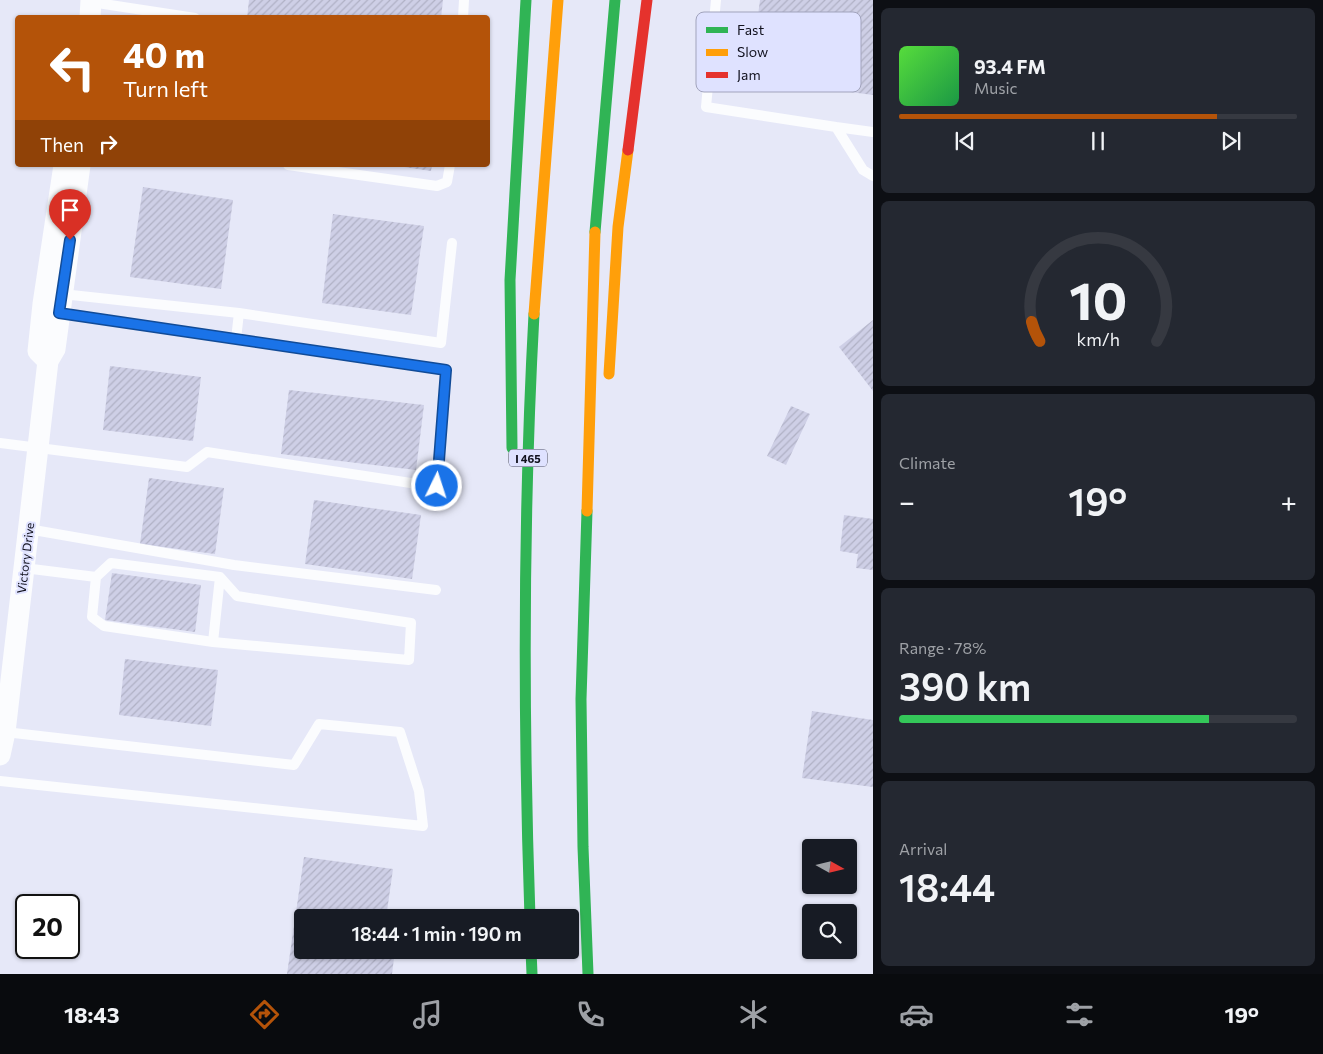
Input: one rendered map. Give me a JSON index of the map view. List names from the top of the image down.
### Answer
{
  "streets": {
    "highway": ["I 465"],
    "street": ["Victory Drive"]
  },
  "legend": ["Fast", "Slow", "Jam"],
  "north": "right",
  "page": {
    "turn": ["40 m", "Turn left"],
    "song": ["93.4 FM", "Music"],
    "then": "Then",
    "tile": [
      "Climate",
      ["Range · 78%", "390 km"],
      ["Arrival", "18:44"]
    ],
    "heat": ["−", "19°", "+"],
    "limit": "20",
    "trip": "18:44 · 1 min · 190 m",
    "tabs": ["18:43", "19°"],
    "gauge": ["10", "km/h"]
  }
}
